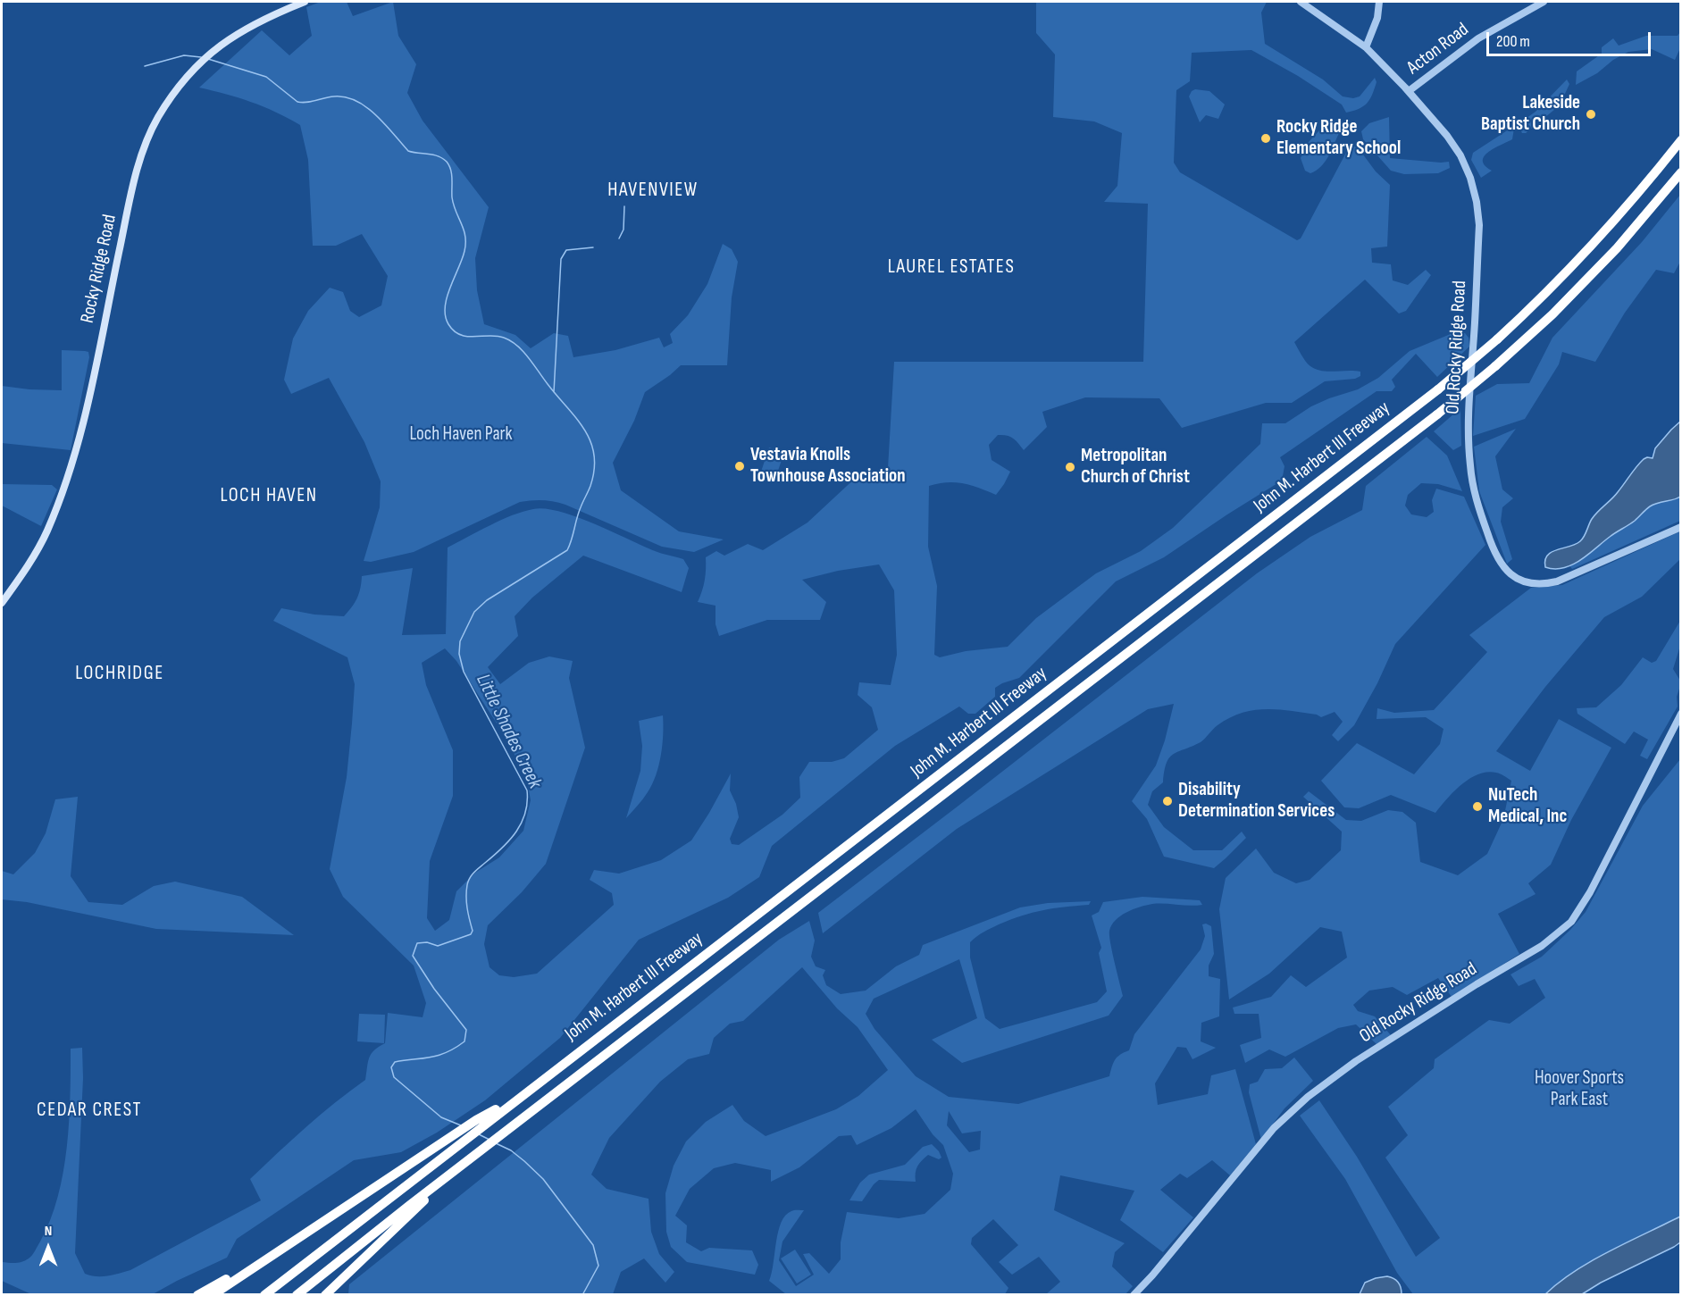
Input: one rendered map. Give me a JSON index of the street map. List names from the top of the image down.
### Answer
{
  "streets": {
    "highway": ["John M. Harbert III Freeway"],
    "main road": ["Rocky Ridge Road"],
    "street": ["Acton Road", "Old Rocky Ridge Road"]
  },
  "crossings": [
    ["Acton Road", "Old Rocky Ridge Road"]
  ],
  "districts": [
    "HAVENVIEW",
    "LAUREL ESTATES",
    "LOCH HAVEN",
    "LOCHRIDGE",
    "CEDAR CREST"
  ],
  "water": ["Little Shades Creek"],
  "parks": ["Loch Haven Park", "Hoover Sports Park East"],
  "places": [
    "Lakeside Baptist Church",
    "Rocky Ridge Elementary School",
    "Vestavia Knolls Townhouse Association",
    "Metropolitan Church of Christ",
    "Disability Determination Services",
    "NuTech Medical, Inc"
  ],
  "scale_bar": "200 m",
  "north": "top"
}
